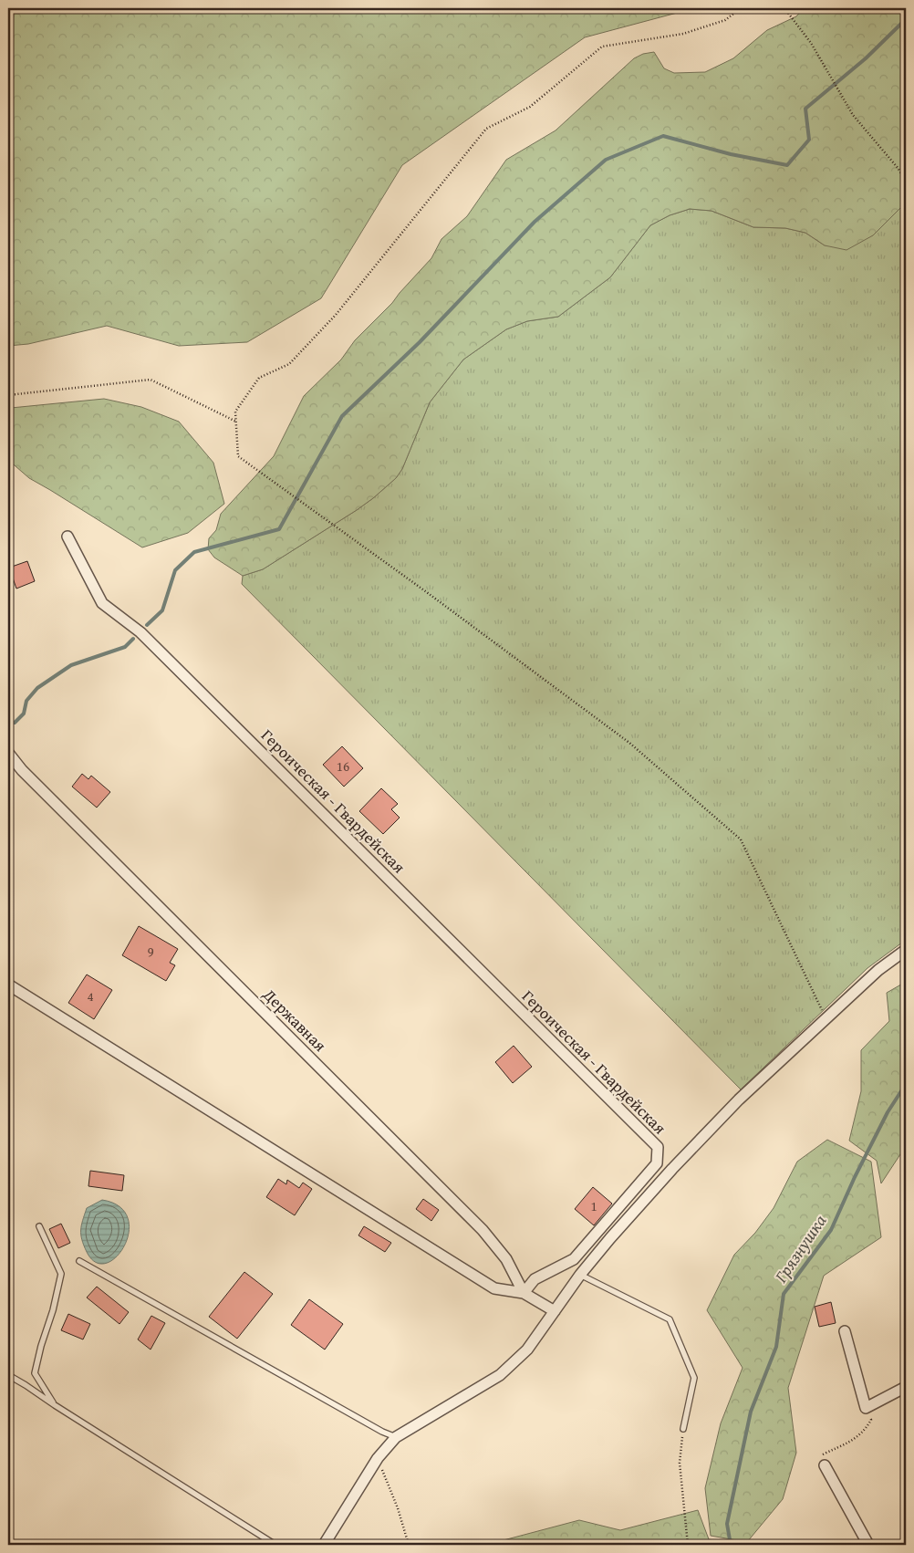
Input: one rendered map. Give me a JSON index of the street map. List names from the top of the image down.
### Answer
{
  "streets": {
    "street": ["Героическая - Гвардейская", "Державная"]
  },
  "crossings": [
    ["Героическая - Гвардейская", "Державная"]
  ],
  "water": ["Грязнушка"],
  "house_numbers": [
    "16",
    "9",
    "4",
    "1"
  ]
}
